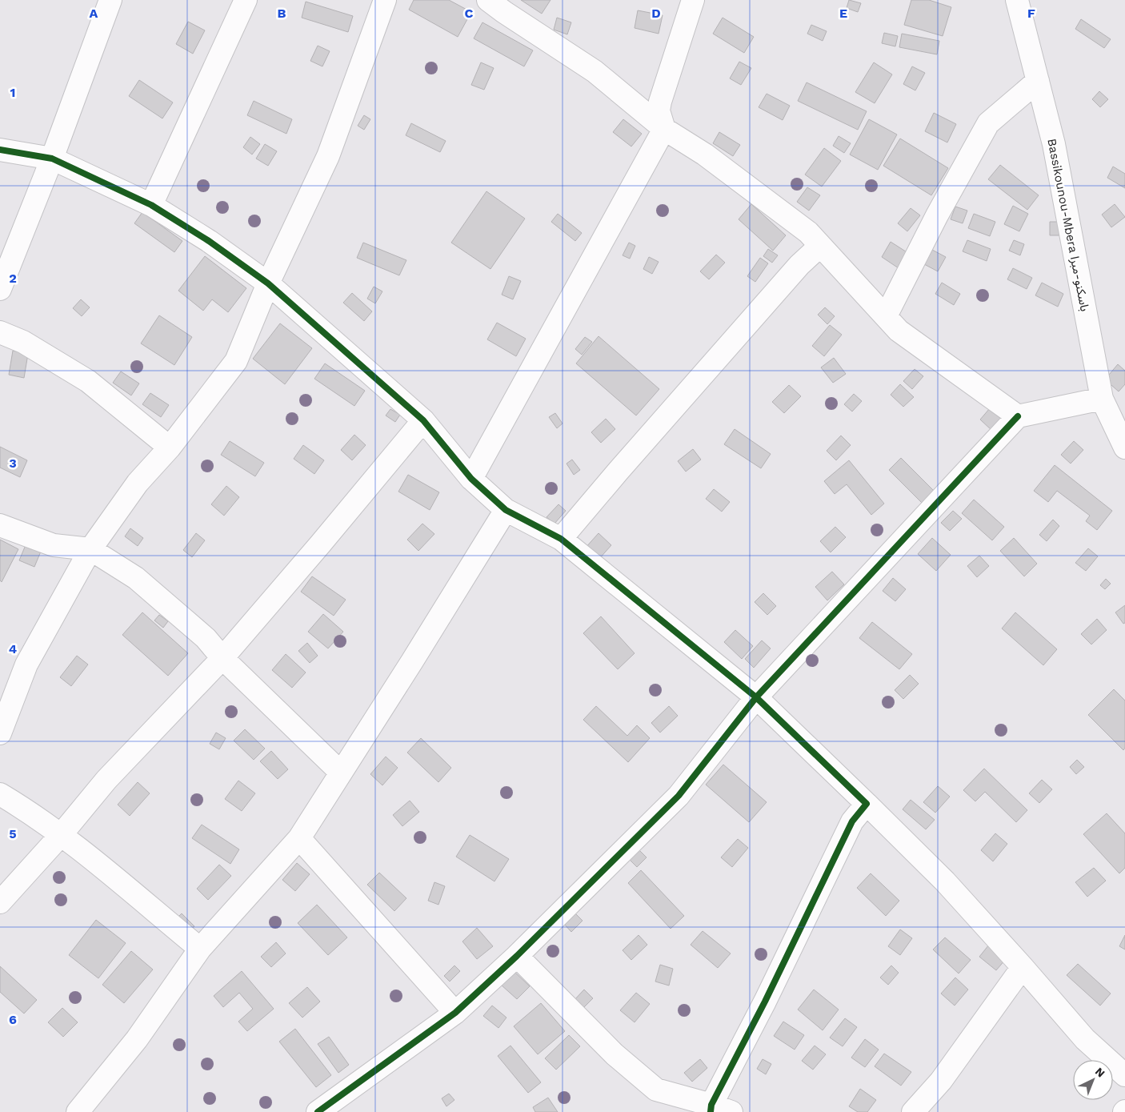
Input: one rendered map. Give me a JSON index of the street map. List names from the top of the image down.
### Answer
{
  "streets": {
    "street": ["Bassikounou-Mbera باسكنو-مبرا"]
  },
  "north": "top right",
  "grid": {
    "columns": [
      "A",
      "B",
      "C",
      "D",
      "E",
      "F"
    ],
    "rows": [
      "1",
      "2",
      "3",
      "4",
      "5",
      "6"
    ]
  }
}
